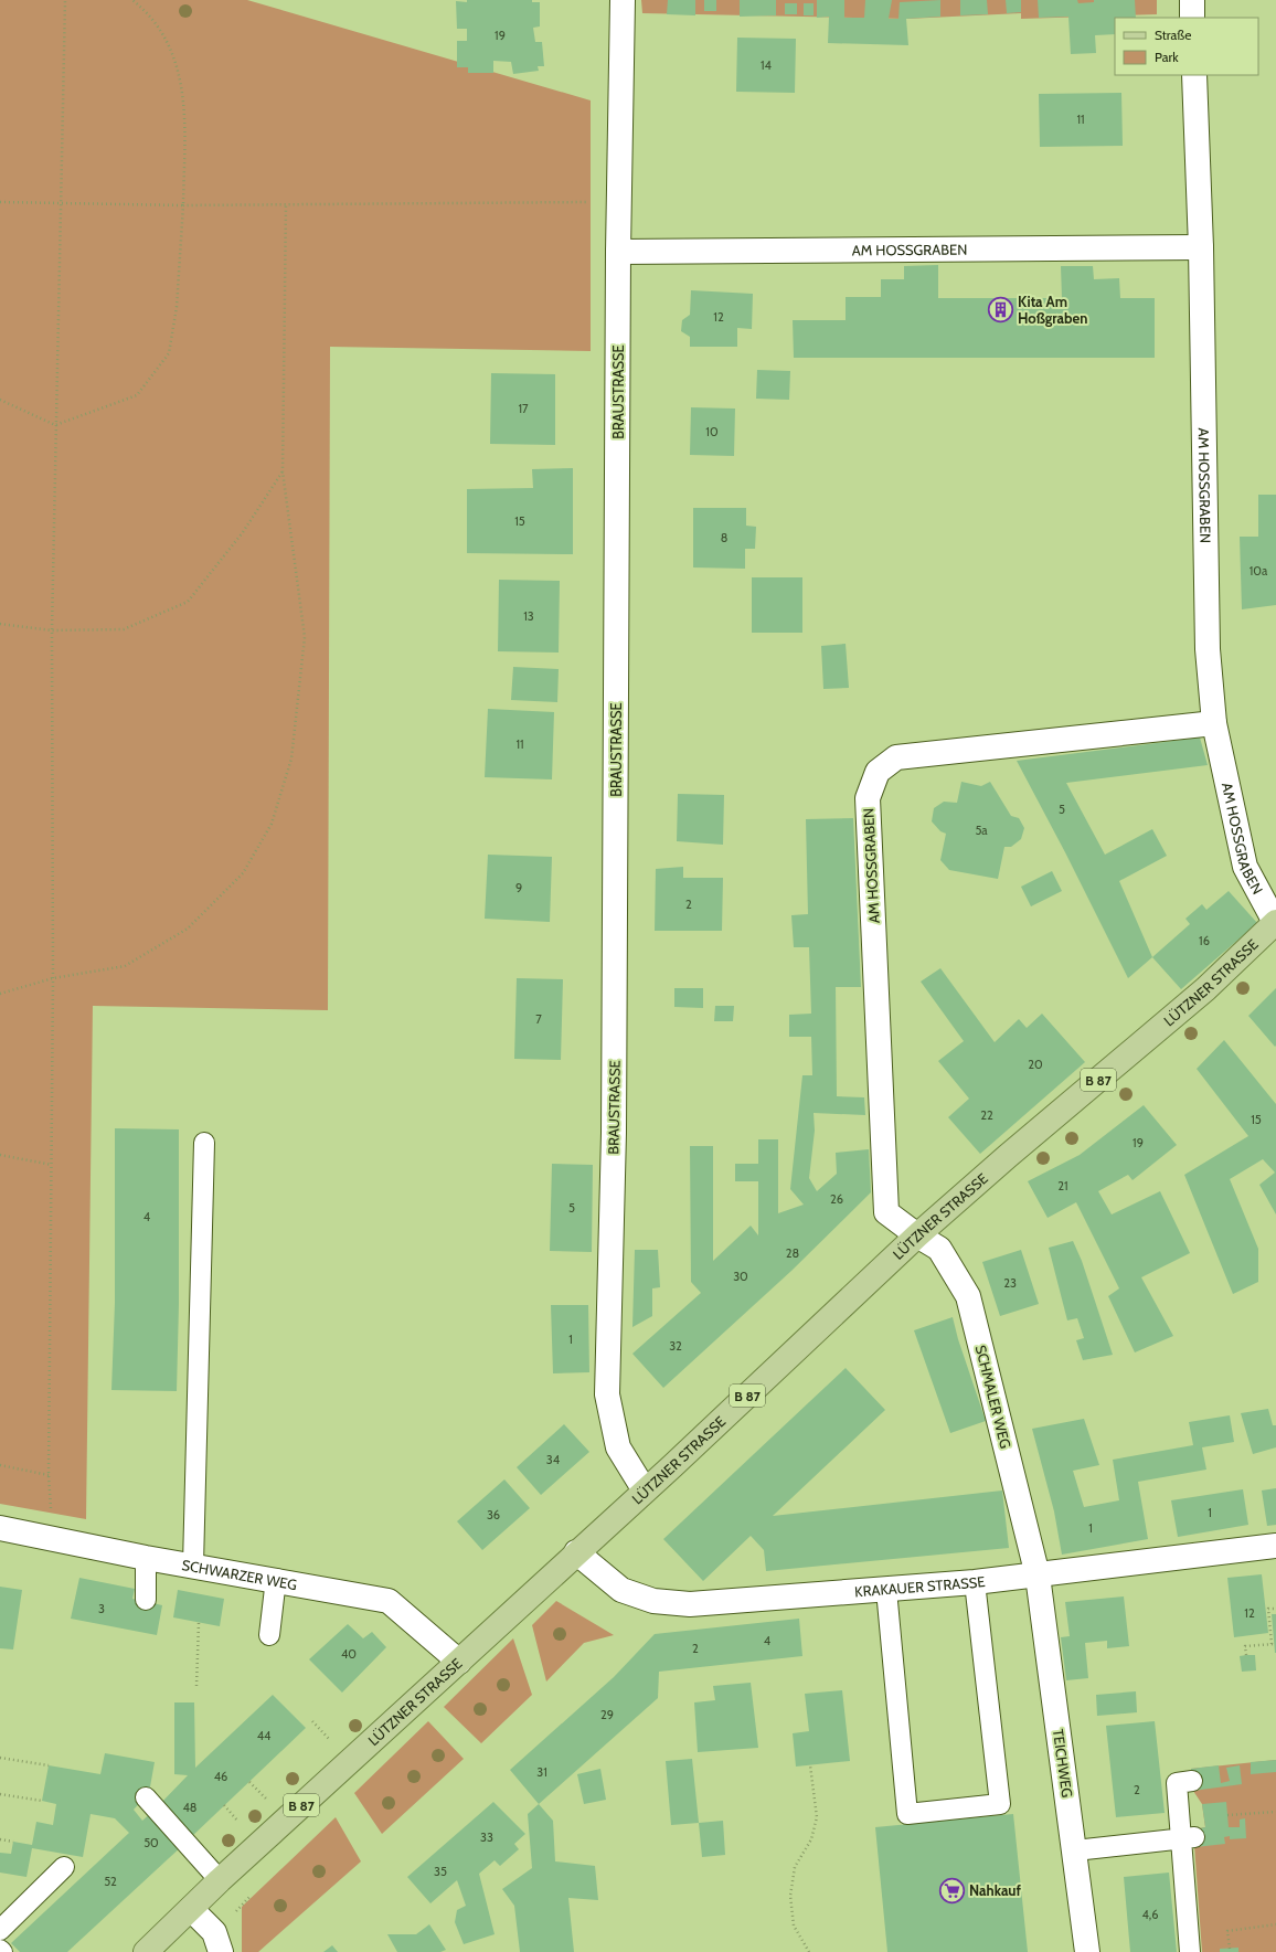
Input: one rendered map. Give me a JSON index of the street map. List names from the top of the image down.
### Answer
{
  "streets": {
    "main road": ["LÜTZNER STRASSE", "B 87"],
    "street": [
      "AM HOSSGRABEN",
      "BRAUSTRASSE",
      "SCHMALER WEG",
      "SCHWARZER WEG",
      "KRAKAUER STRASSE",
      "TEICHWEG"
    ]
  },
  "crossings": [
    ["AM HOSSGRABEN", "BRAUSTRASSE"],
    ["AM HOSSGRABEN", "LÜTZNER STRASSE"],
    ["AM HOSSGRABEN", "SCHMALER WEG"],
    ["BRAUSTRASSE", "LÜTZNER STRASSE"],
    ["LÜTZNER STRASSE", "SCHMALER WEG"],
    ["LÜTZNER STRASSE", "SCHWARZER WEG"],
    ["LÜTZNER STRASSE", "KRAKAUER STRASSE"],
    ["SCHMALER WEG", "KRAKAUER STRASSE"],
    ["SCHMALER WEG", "TEICHWEG"],
    ["KRAKAUER STRASSE", "TEICHWEG"]
  ],
  "places": {
    "building": ["Kita Am Hoßgraben"],
    "supermarket": ["Nahkauf"]
  },
  "house_numbers": [
    "19",
    "14",
    "11",
    "12",
    "17",
    "10",
    "15",
    "8",
    "10a",
    "13",
    "11",
    "5",
    "5a",
    "9",
    "2",
    "16",
    "7",
    "20",
    "22",
    "15",
    "19",
    "21",
    "26",
    "5",
    "4",
    "28",
    "30",
    "23",
    "1",
    "32",
    "34",
    "1",
    "36",
    "1",
    "3",
    "12",
    "4",
    "2",
    "40",
    "29",
    "44",
    "31",
    "46",
    "2",
    "48",
    "33",
    "50",
    "35",
    "52",
    "4,6"
  ],
  "legend": ["Straße", "Park"]
}
